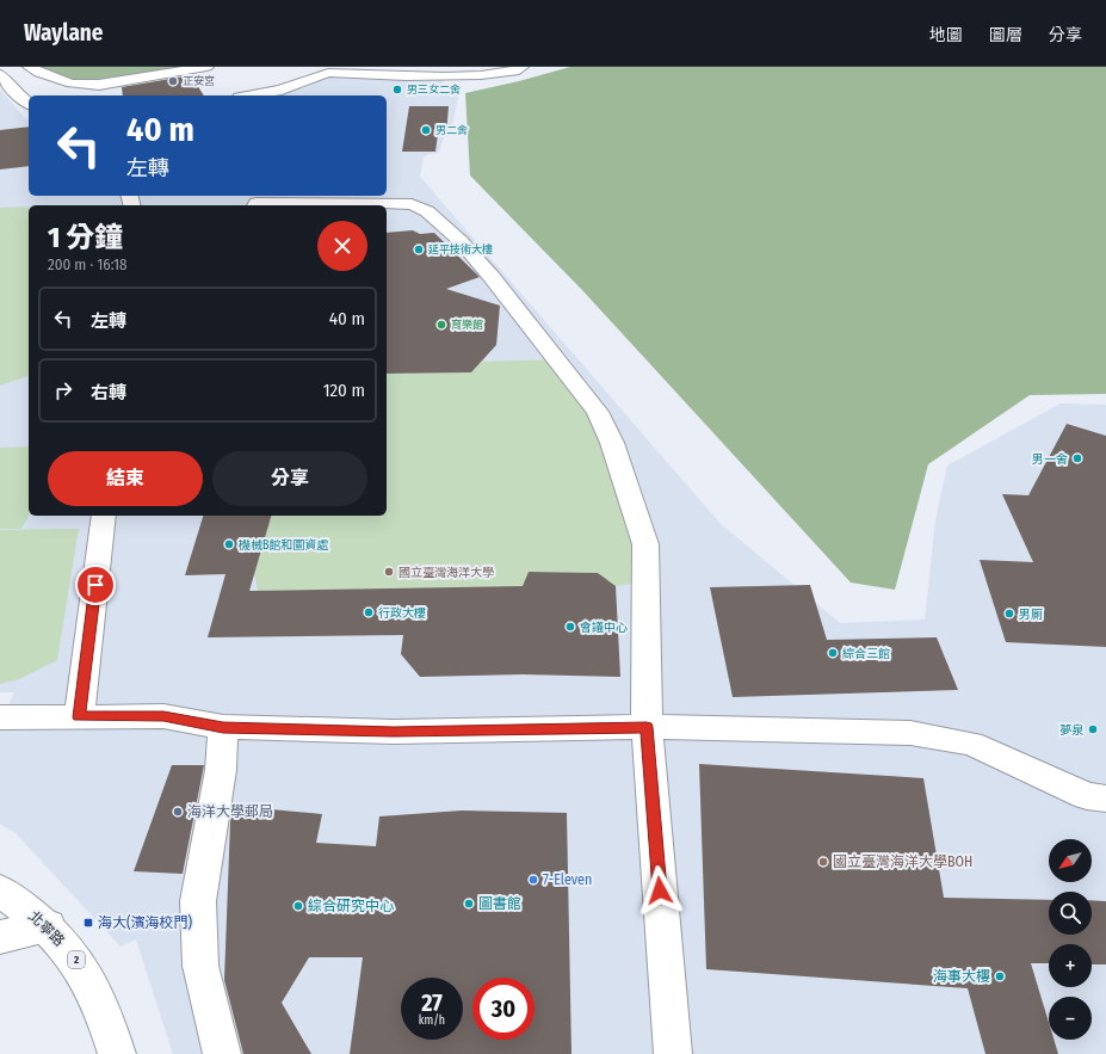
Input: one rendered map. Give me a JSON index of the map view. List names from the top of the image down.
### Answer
{
  "streets": {
    "street": ["北寧路", "2"]
  },
  "places": {
    "other": [
      "正安宮",
      "男三女二舍",
      "男二舍",
      "延平技術大樓",
      "育樂館",
      "男一舍",
      "機械B館和圖資處",
      "國立臺灣海洋大學",
      "行政大樓",
      "男厠",
      "會議中心",
      "綜合三館",
      "夢泉",
      "海洋大學郵局",
      "國立臺灣海洋大學BOH",
      "7-Eleven",
      "圖書館",
      "綜合研究中心",
      "海事大樓"
    ],
    "transit": ["海大(濱海校門)"]
  },
  "north": "bottom left",
  "page": {
    "header": "Waylane",
    "nav": ["地圖", "圖層", "分享"],
    "turn": ["40 m", "左轉"],
    "heading": ["1 分鐘", "200 m · 16:18"],
    "list": [
      {
        "name": "左轉",
        "value": "40 m"
      },
      {
        "name": "右轉",
        "value": "120 m"
      }
    ],
    "buttons": ["結束", "分享"],
    "map_buttons": ["+", "−"],
    "speed": "27 km/h",
    "limit": "30"
  }
}
